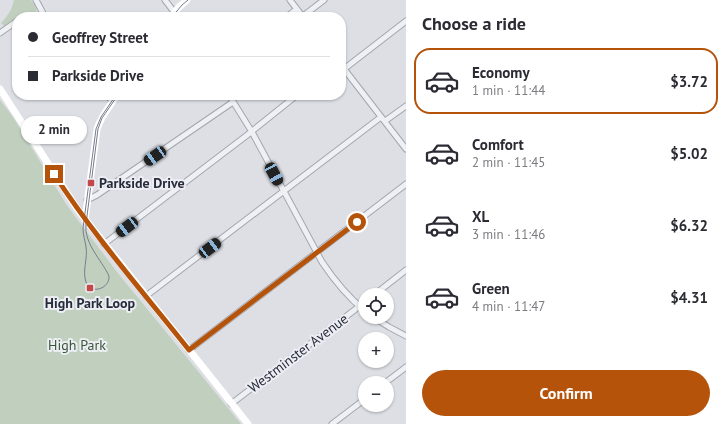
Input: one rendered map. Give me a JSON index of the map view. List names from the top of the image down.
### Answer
{
  "streets": {
    "street": ["Westminster Avenue"]
  },
  "parks": ["High Park"],
  "places": {
    "transit": ["Parkside Drive", "High Park Loop"]
  },
  "page": {
    "heading": "Choose a ride",
    "banner": ["Geoffrey Street", "Parkside Drive"],
    "list": [
      {
        "name": "Economy",
        "note": "1 min · 11:44",
        "value": "$3.72"
      },
      {
        "name": "Comfort",
        "note": "2 min · 11:45",
        "value": "$5.02"
      },
      {
        "name": "XL",
        "note": "3 min · 11:46",
        "value": "$6.32"
      },
      {
        "name": "Green",
        "note": "4 min · 11:47",
        "value": "$4.31"
      }
    ],
    "bubble": "2 min",
    "map_buttons": ["+", "−"],
    "buttons": "Confirm"
  }
}
